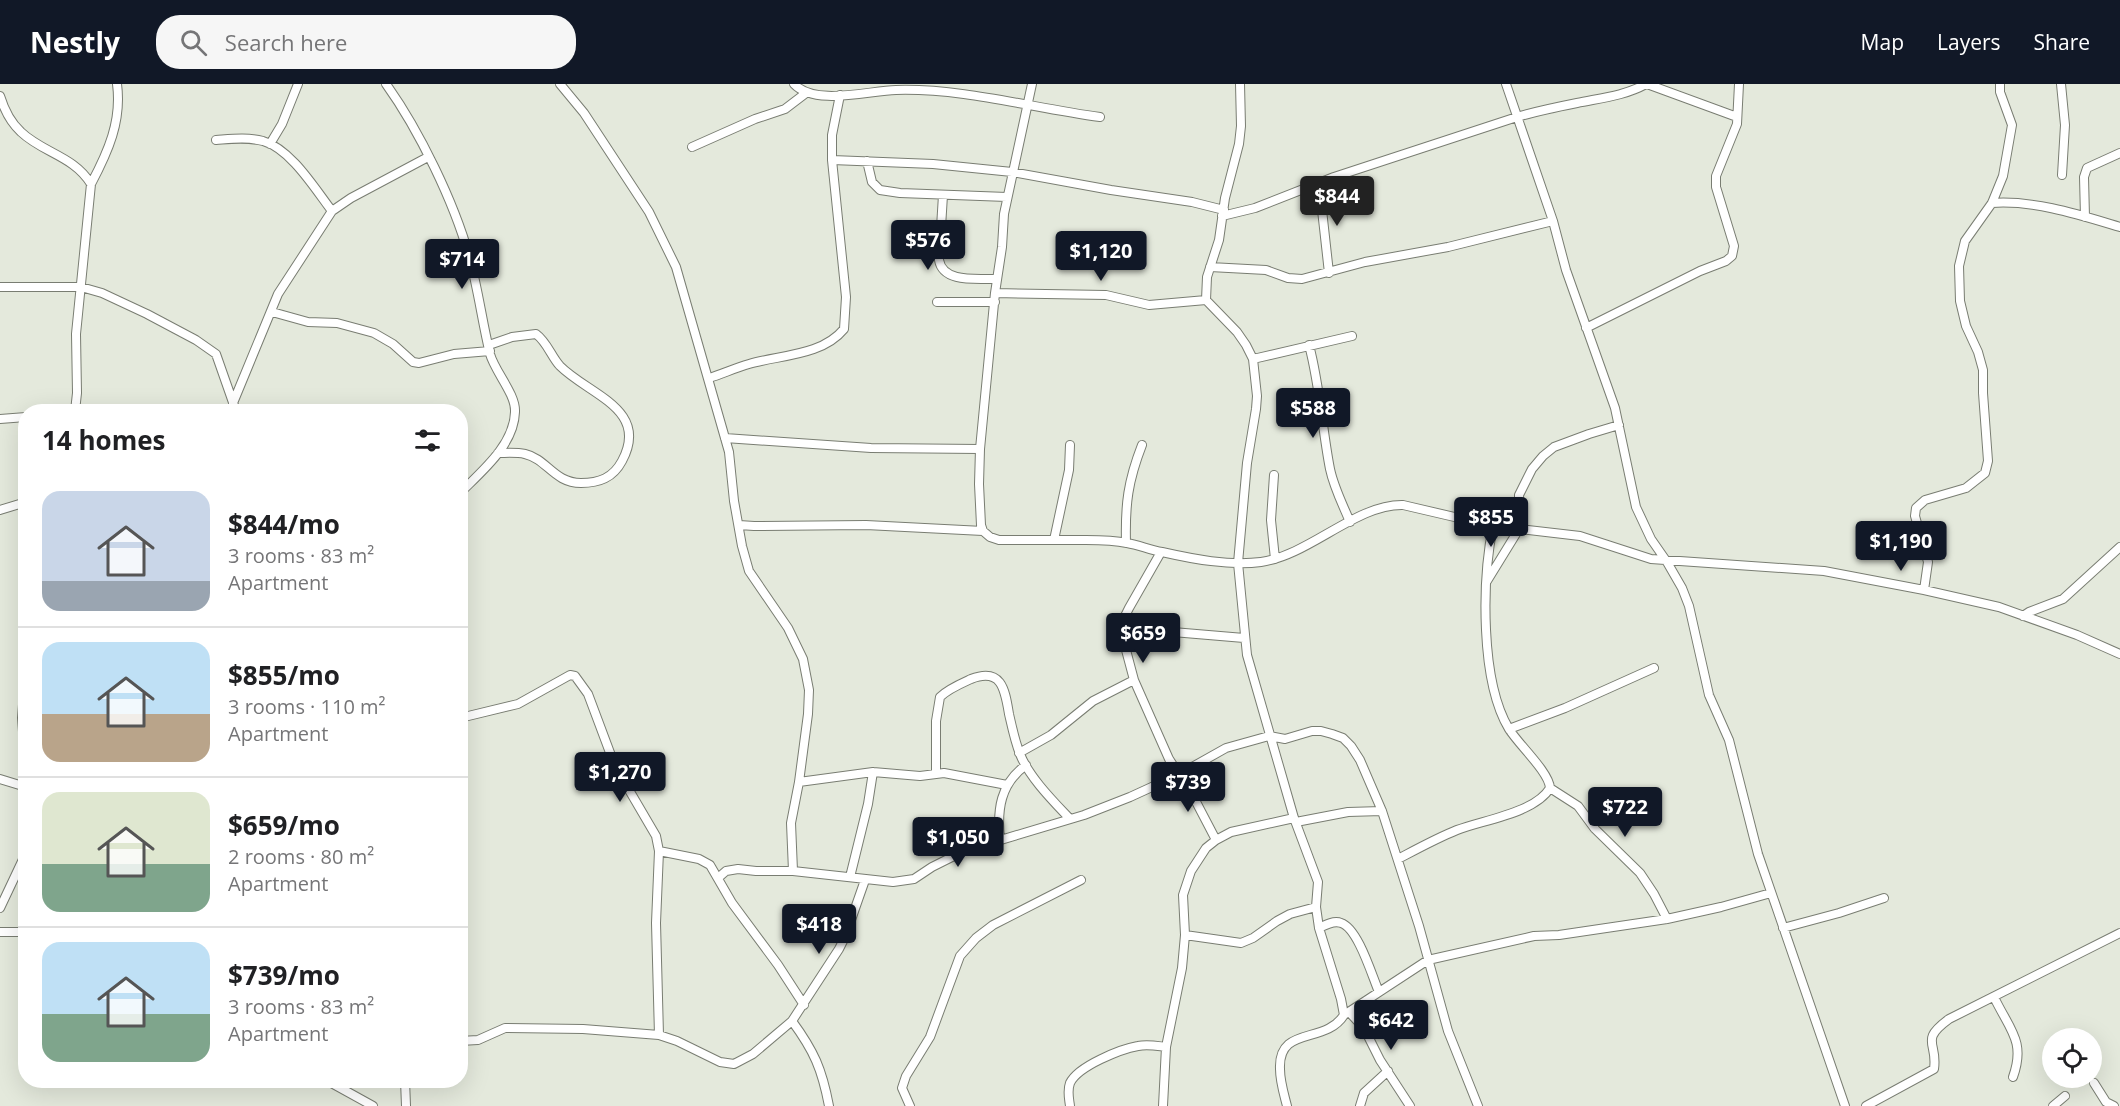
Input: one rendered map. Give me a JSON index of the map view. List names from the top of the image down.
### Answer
{
  "page": {
    "header": "Nestly",
    "search": "Search here",
    "nav": ["Map", "Layers", "Share"],
    "price": [
      "$844",
      "$576",
      "$1,120",
      "$714",
      "$588",
      "$855",
      "$1,190",
      "$659",
      "$1,270",
      "$739",
      "$722",
      "$1,050",
      "$418",
      "$642"
    ],
    "heading": "14 homes",
    "list": [
      {
        "name": "$844/mo",
        "note": "3 rooms · 83 m² · Apartment"
      },
      {
        "name": "$855/mo",
        "note": "3 rooms · 110 m² · Apartment"
      },
      {
        "name": "$659/mo",
        "note": "2 rooms · 80 m² · Apartment"
      },
      {
        "name": "$739/mo",
        "note": "3 rooms · 83 m² · Apartment"
      }
    ]
  }
}
